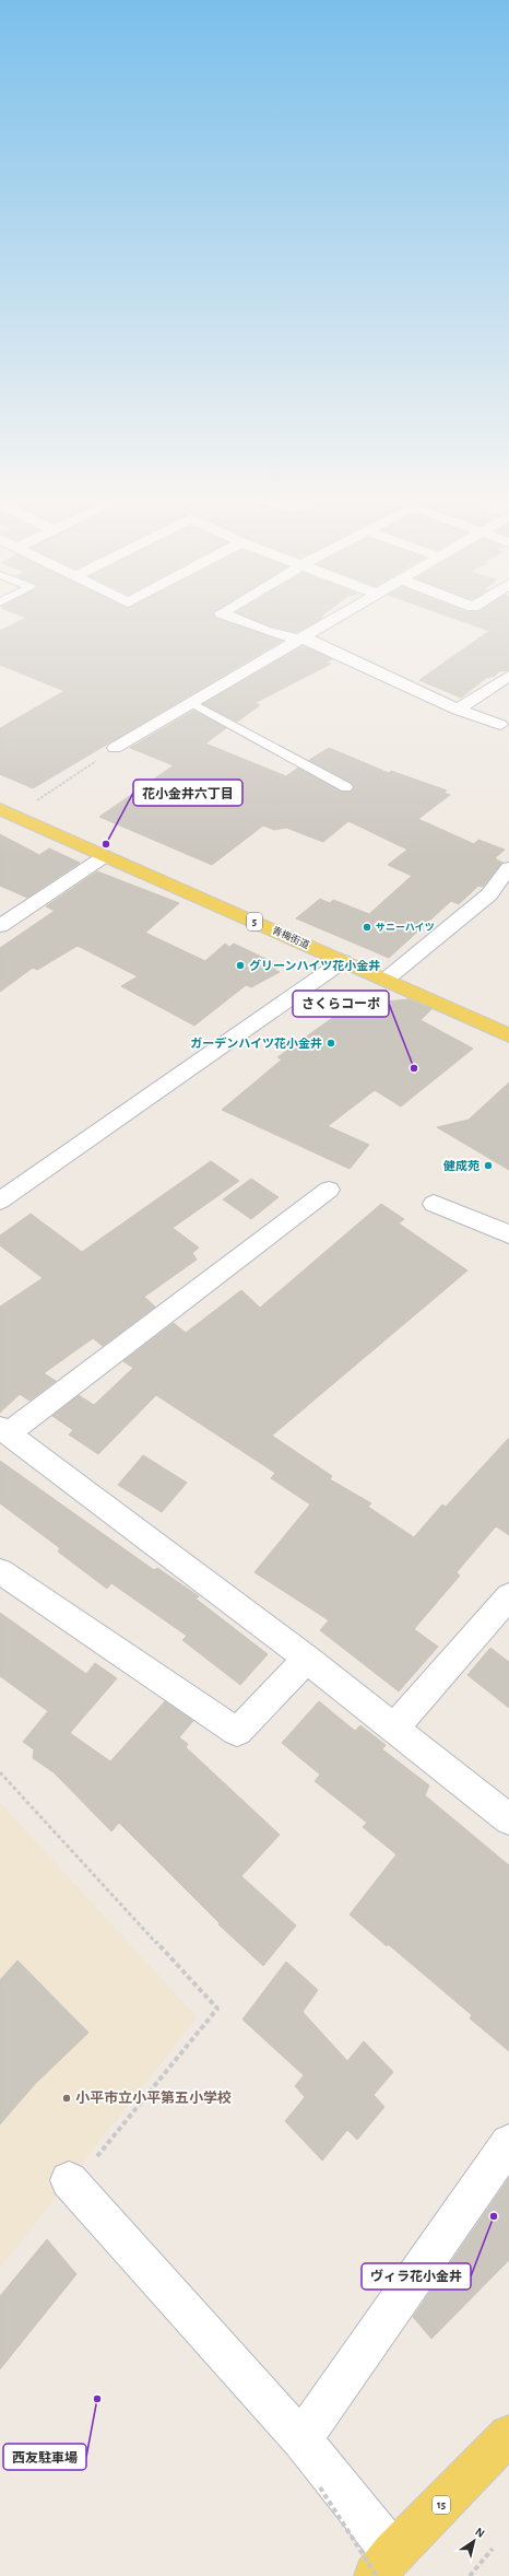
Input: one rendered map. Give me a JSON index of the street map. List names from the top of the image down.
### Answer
{
  "streets": {
    "main road": ["5", "青梅街道", "15"]
  },
  "places": [
    "花小金井六丁目",
    "サニーハイツ",
    "グリーンハイツ花小金井",
    "ガーデンハイツ花小金井",
    "さくらコーポ",
    "健成苑",
    "小平市立小平第五小学校",
    "ヴィラ花小金井",
    "西友駐車場"
  ],
  "north": "top right"
}
